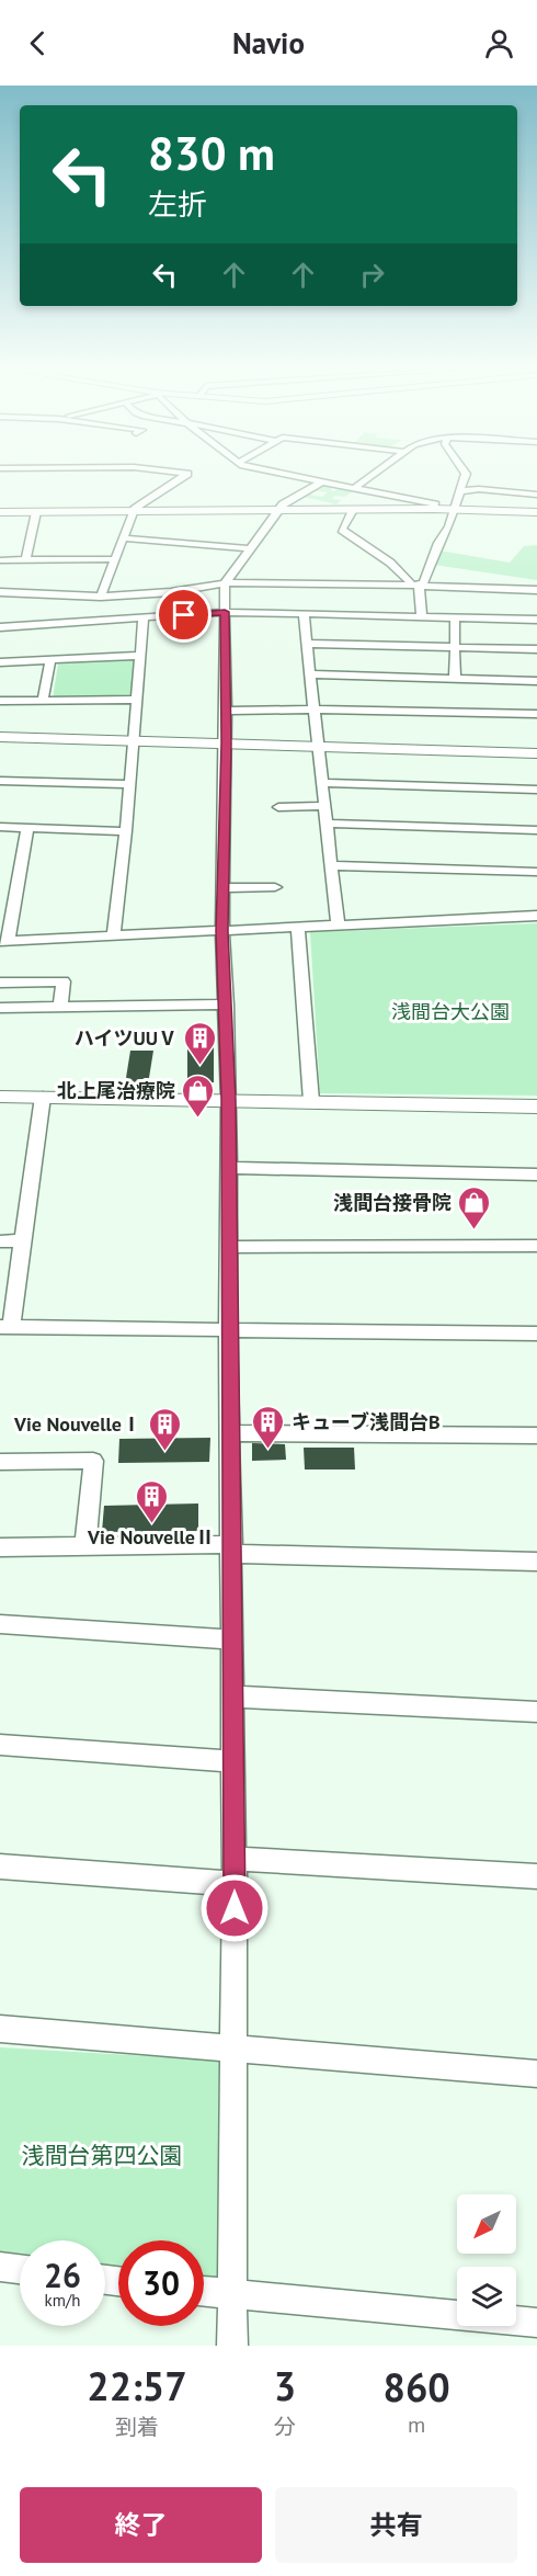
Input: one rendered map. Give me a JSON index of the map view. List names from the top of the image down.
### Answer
{
  "parks": ["浅間台大公園", "浅間台第四公園"],
  "places": {
    "building": [
      "ハイツUUⅤ",
      "キューブ浅間台B",
      "Vie NouvelleⅠ",
      "Vie NouvelleⅡ"
    ],
    "shop": ["北上尾治療院", "浅間台接骨院"]
  },
  "north": "bottom left",
  "page": {
    "header": "Navio",
    "turn": ["830 m", "左折"],
    "speed": "26 km/h",
    "limit": "30",
    "eta": [
      "22:57",
      "到着",
      "3",
      "分",
      "860",
      "m"
    ],
    "buttons": ["終了", "共有"]
  }
}
